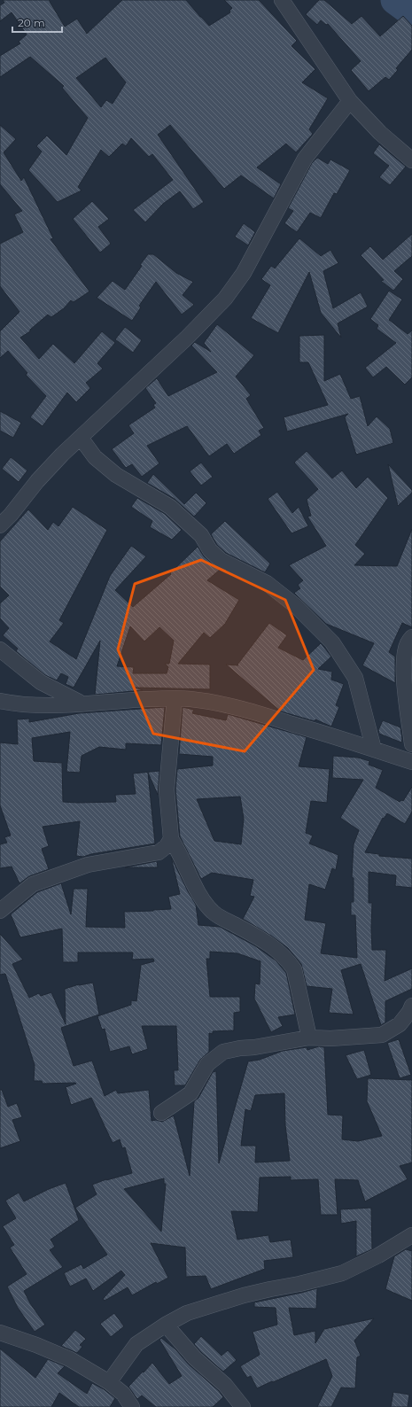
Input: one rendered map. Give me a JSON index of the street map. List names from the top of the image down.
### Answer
{
  "scale_bar": "20 m"
}
